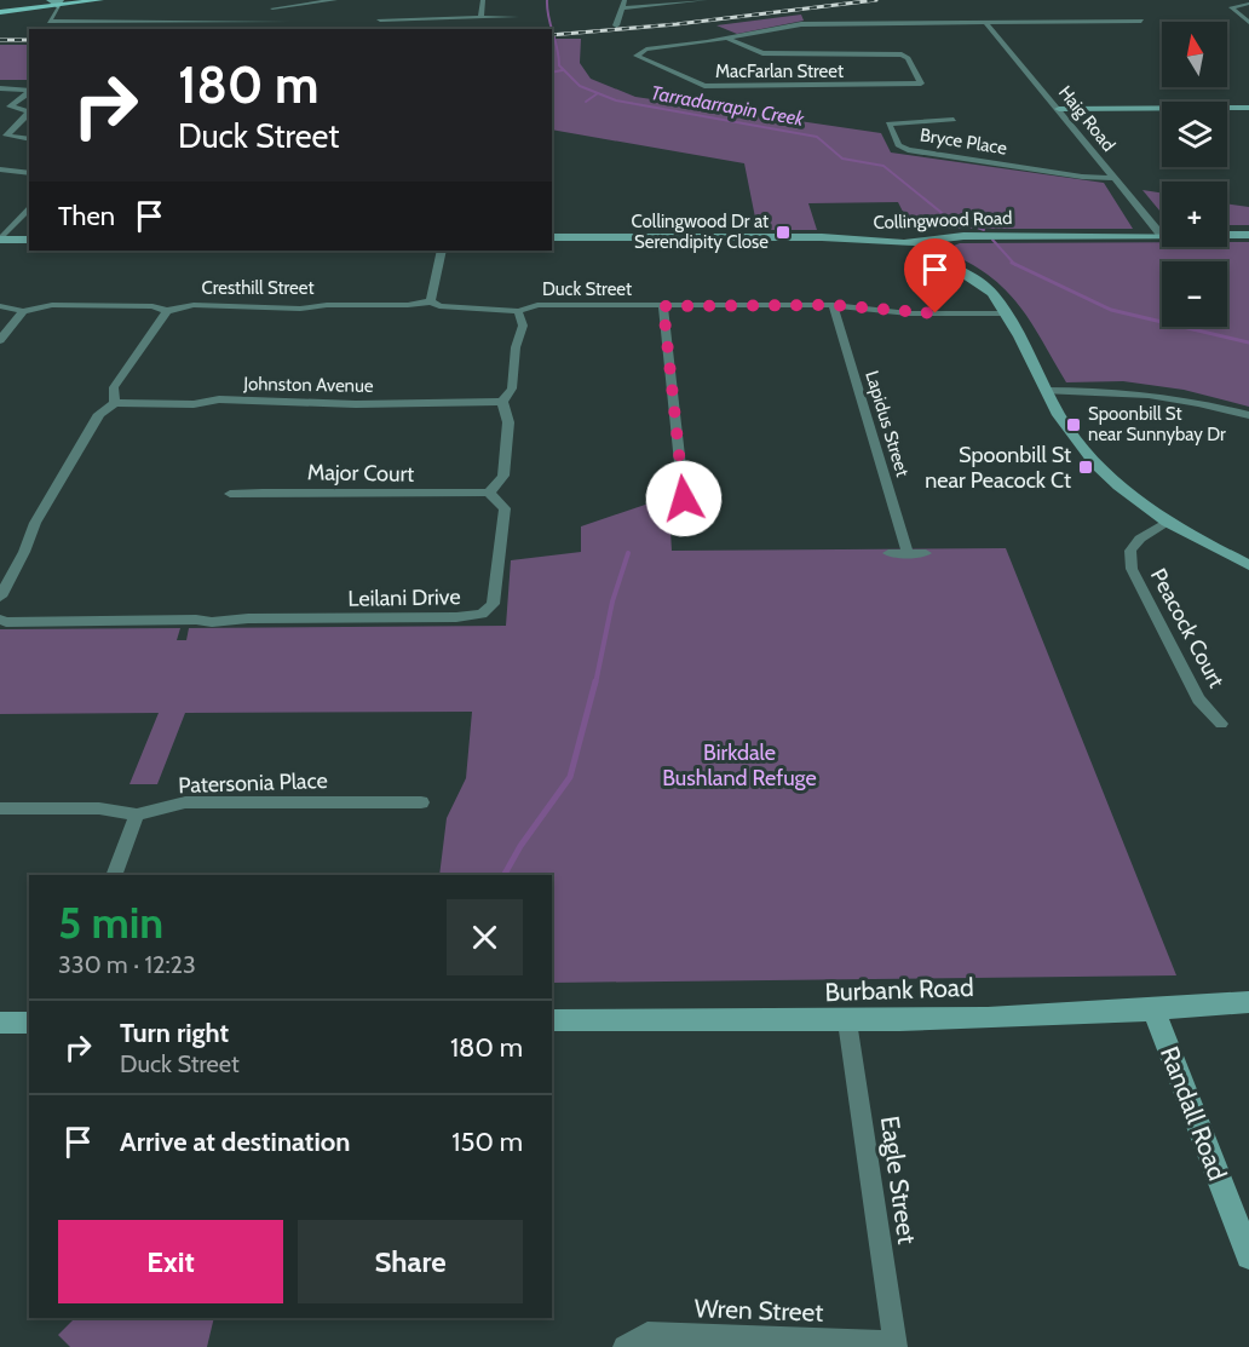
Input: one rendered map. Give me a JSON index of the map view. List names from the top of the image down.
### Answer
{
  "streets": {
    "street": [
      "MacFarlan Street",
      "Haig Road",
      "Bryce Place",
      "Collingwood Road",
      "Cresthill Street",
      "Duck Street",
      "Johnston Avenue",
      "Lapidus Street",
      "Major Court",
      "Leilani Drive",
      "Peacock Court",
      "Patersonia Place",
      "Burbank Road",
      "Randall Road",
      "Eagle Street",
      "Wren Street"
    ]
  },
  "crossings": [
    ["MacFarlan Street", "Haig Road"],
    ["Haig Road", "Bryce Place"],
    ["Haig Road", "Collingwood Road"],
    ["Cresthill Street", "Duck Street"],
    ["Duck Street", "Lapidus Street"],
    ["Major Court", "Leilani Drive"],
    ["Burbank Road", "Randall Road"],
    ["Burbank Road", "Eagle Street"],
    ["Eagle Street", "Wren Street"]
  ],
  "water": ["Tarradarrapin Creek"],
  "parks": ["Birkdale Bushland Refuge"],
  "places": {
    "transit": ["Collingwood Dr at Serendipity Close", "Spoonbill St near Sunnybay Dr", "Spoonbill St near Peacock Ct"]
  },
  "north": "top",
  "page": {
    "map_buttons": ["+", "−"],
    "turn": ["180 m", "Duck Street"],
    "then": "Then",
    "heading": ["5 min", "330 m · 12:23"],
    "list": [
      {
        "name": "Turn right",
        "note": "Duck Street",
        "value": "180 m"
      },
      {
        "name": "Arrive at destination",
        "value": "150 m"
      }
    ],
    "buttons": ["Exit", "Share"]
  }
}
